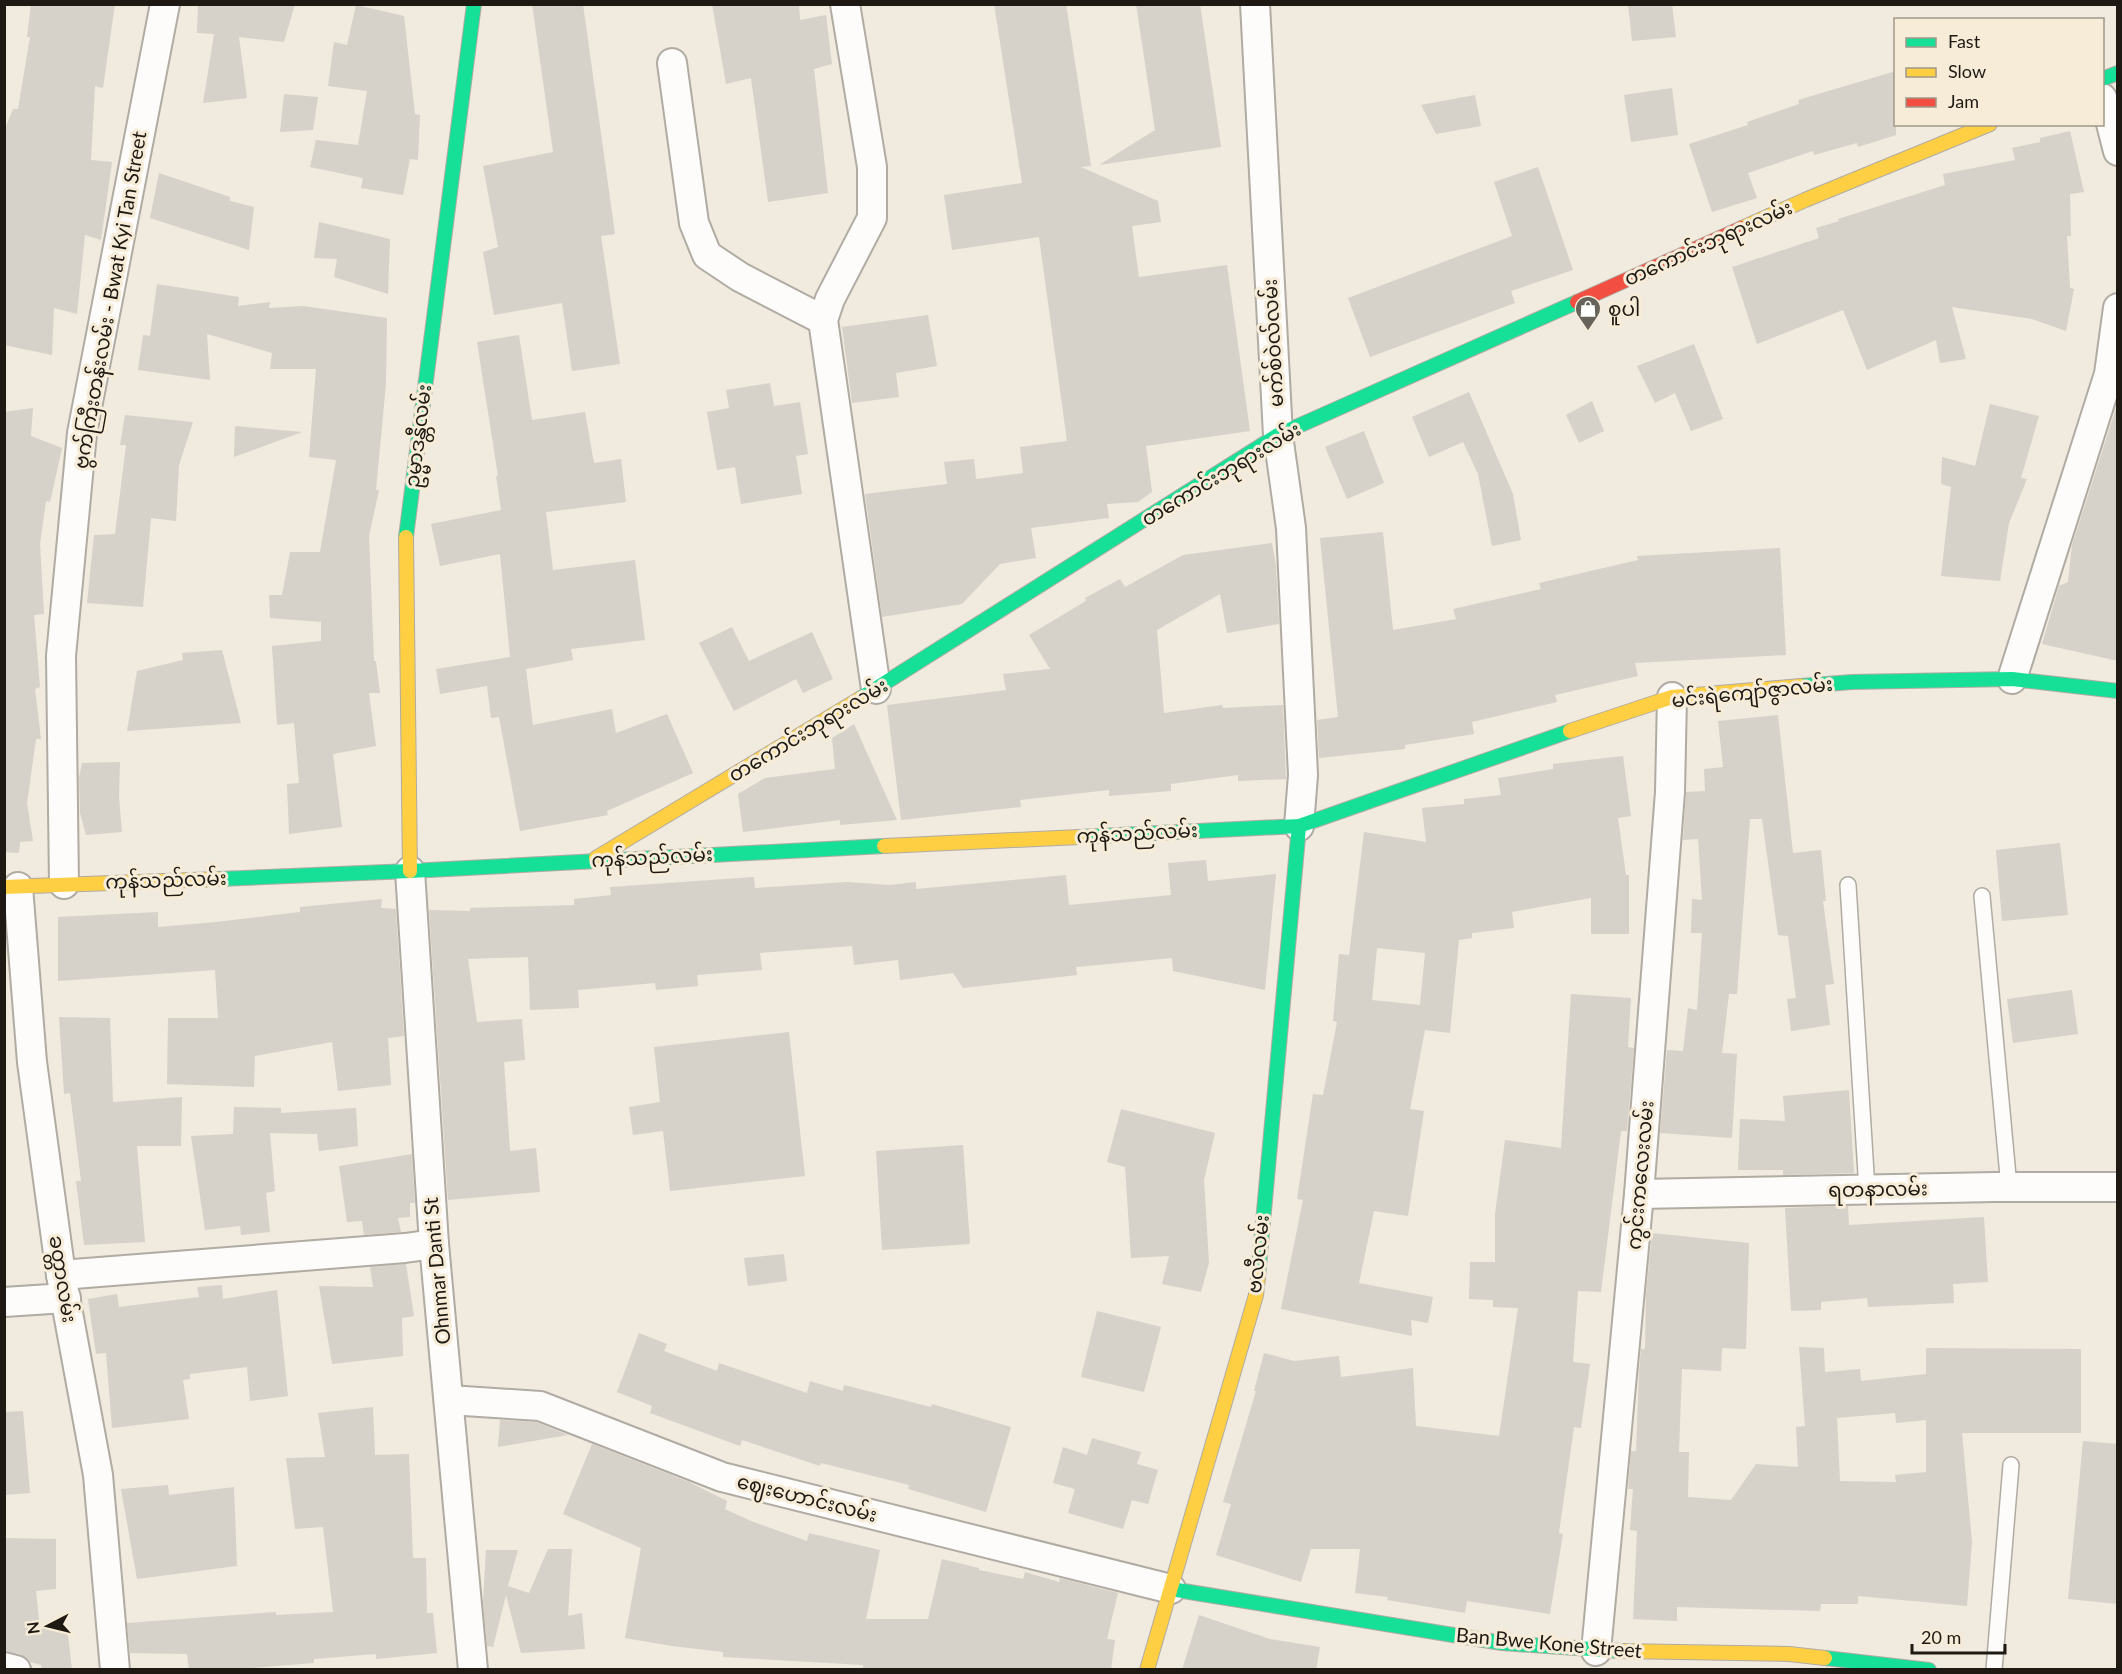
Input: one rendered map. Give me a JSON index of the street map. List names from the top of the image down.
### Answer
{
  "streets": {
    "main road": [
      "တကောင်းဘုရားလမ်း",
      "ဥမ္မာဒန္တီလမ်း",
      "မင်းရဲကျော်ဇွာလမ်း",
      "ကုန်သည်လမ်း",
      "ဗလီလမ်း",
      "Ban Bwe Kone Street"
    ],
    "street": [
      "ဗွက်ကြီးတန်းလမ်း - Bwat Kyi Tan Street",
      "မက်စ်ဝဲလ်လမ်း",
      "ကွင်းကလေးလမ်း",
      "ရတနာလမ်း",
      "Ohnmar Danti St",
      "ခတ္တာလမ်း",
      "ဈေးဟောင်းလမ်း"
    ]
  },
  "crossings": [
    ["တကောင်းဘုရားလမ်း", "မက်စ်ဝဲလ်လမ်း"],
    ["တကောင်းဘုရားလမ်း", "ကုန်သည်လမ်း"],
    ["ဗွက်ကြီးတန်းလမ်း - Bwat Kyi Tan Street", "ကုန်သည်လမ်း"],
    ["မက်စ်ဝဲလ်လမ်း", "မင်းရဲကျော်ဇွာလမ်း"],
    ["မက်စ်ဝဲလ်လမ်း", "ကုန်သည်လမ်း"],
    ["မက်စ်ဝဲလ်လမ်း", "ဗလီလမ်း"],
    ["ဥမ္မာဒန္တီလမ်း", "ကုန်သည်လမ်း"],
    ["ဥမ္မာဒန္တီလမ်း", "Ohnmar Danti St"],
    ["မင်းရဲကျော်ဇွာလမ်း", "ကုန်သည်လမ်း"],
    ["မင်းရဲကျော်ဇွာလမ်း", "ကွင်းကလေးလမ်း"],
    ["မင်းရဲကျော်ဇွာလမ်း", "ဗလီလမ်း"],
    ["ကုန်သည်လမ်း", "ဗလီလမ်း"],
    ["ကုန်သည်လမ်း", "Ohnmar Danti St"],
    ["ကုန်သည်လမ်း", "ခတ္တာလမ်း"],
    ["ကွင်းကလေးလမ်း", "ရတနာလမ်း"],
    ["ကွင်းကလေးလမ်း", "Ban Bwe Kone Street"],
    ["ဗလီလမ်း", "ဈေးဟောင်းလမ်း"],
    ["ဗလီလမ်း", "Ban Bwe Kone Street"],
    ["Ohnmar Danti St", "ဈေးဟောင်းလမ်း"],
    ["ဈေးဟောင်းလမ်း", "Ban Bwe Kone Street"]
  ],
  "places": {
    "shop": ["စူပါ"]
  },
  "legend": ["Fast", "Slow", "Jam"],
  "scale_bar": "20 m",
  "north": "left"
}
